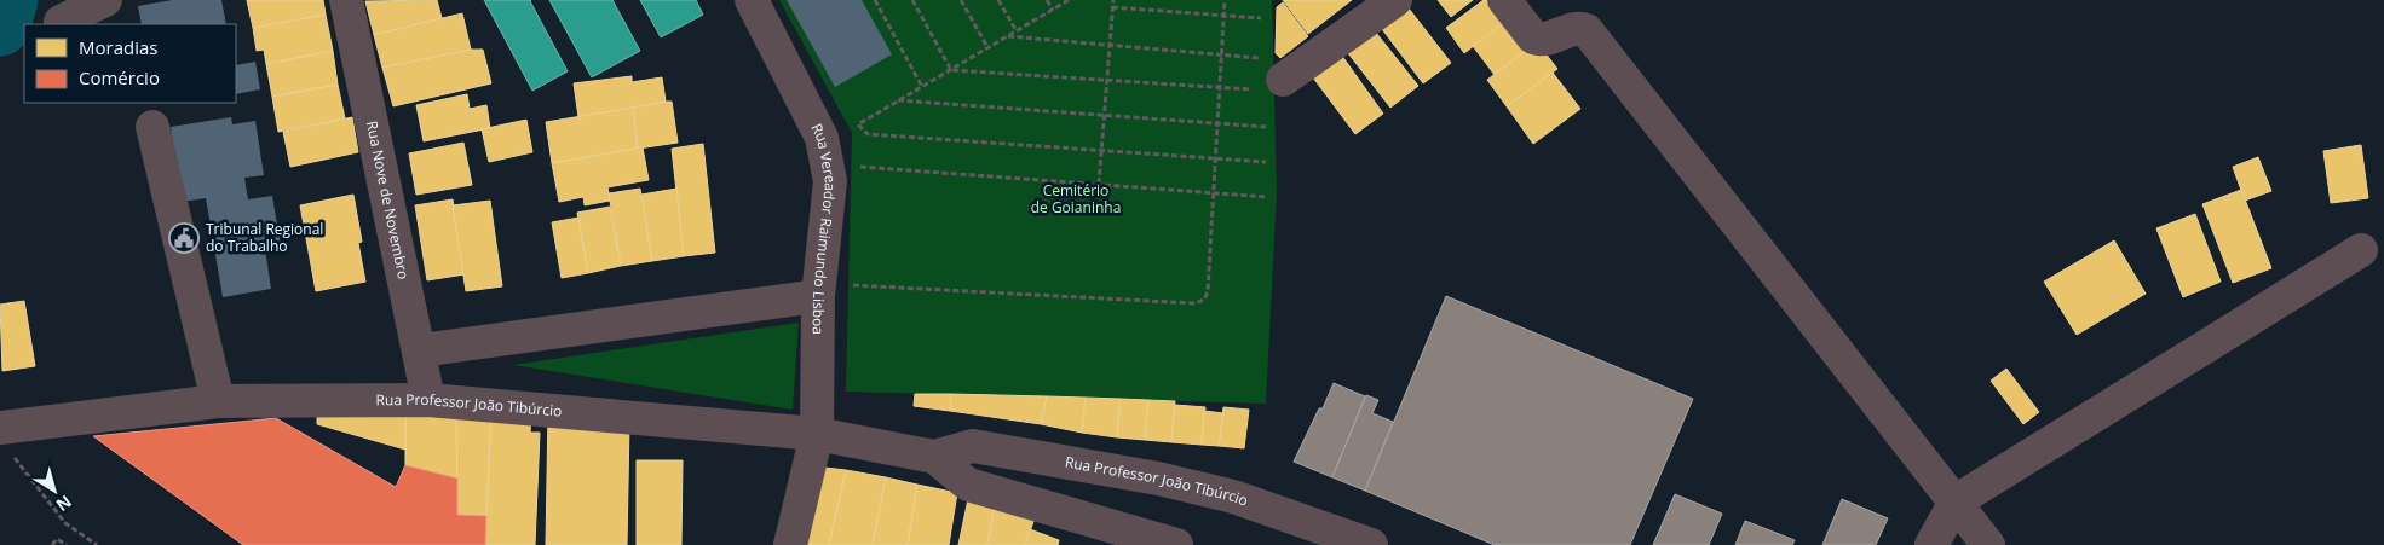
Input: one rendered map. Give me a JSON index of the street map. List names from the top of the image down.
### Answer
{
  "streets": {
    "street": ["Rua Nove de Novembro", "Rua Vereador Raimundo Lisboa", "Rua Professor João Tibúrcio"]
  },
  "crossings": [
    ["Rua Nove de Novembro", "Rua Professor João Tibúrcio"],
    ["Rua Vereador Raimundo Lisboa", "Rua Professor João Tibúrcio"]
  ],
  "parks": ["Cemitério de Goianinha"],
  "places": {
    "public building": ["Tribunal Regional do Trabalho"]
  },
  "legend": ["Moradias", "Comércio"],
  "north": "bottom right"
}
